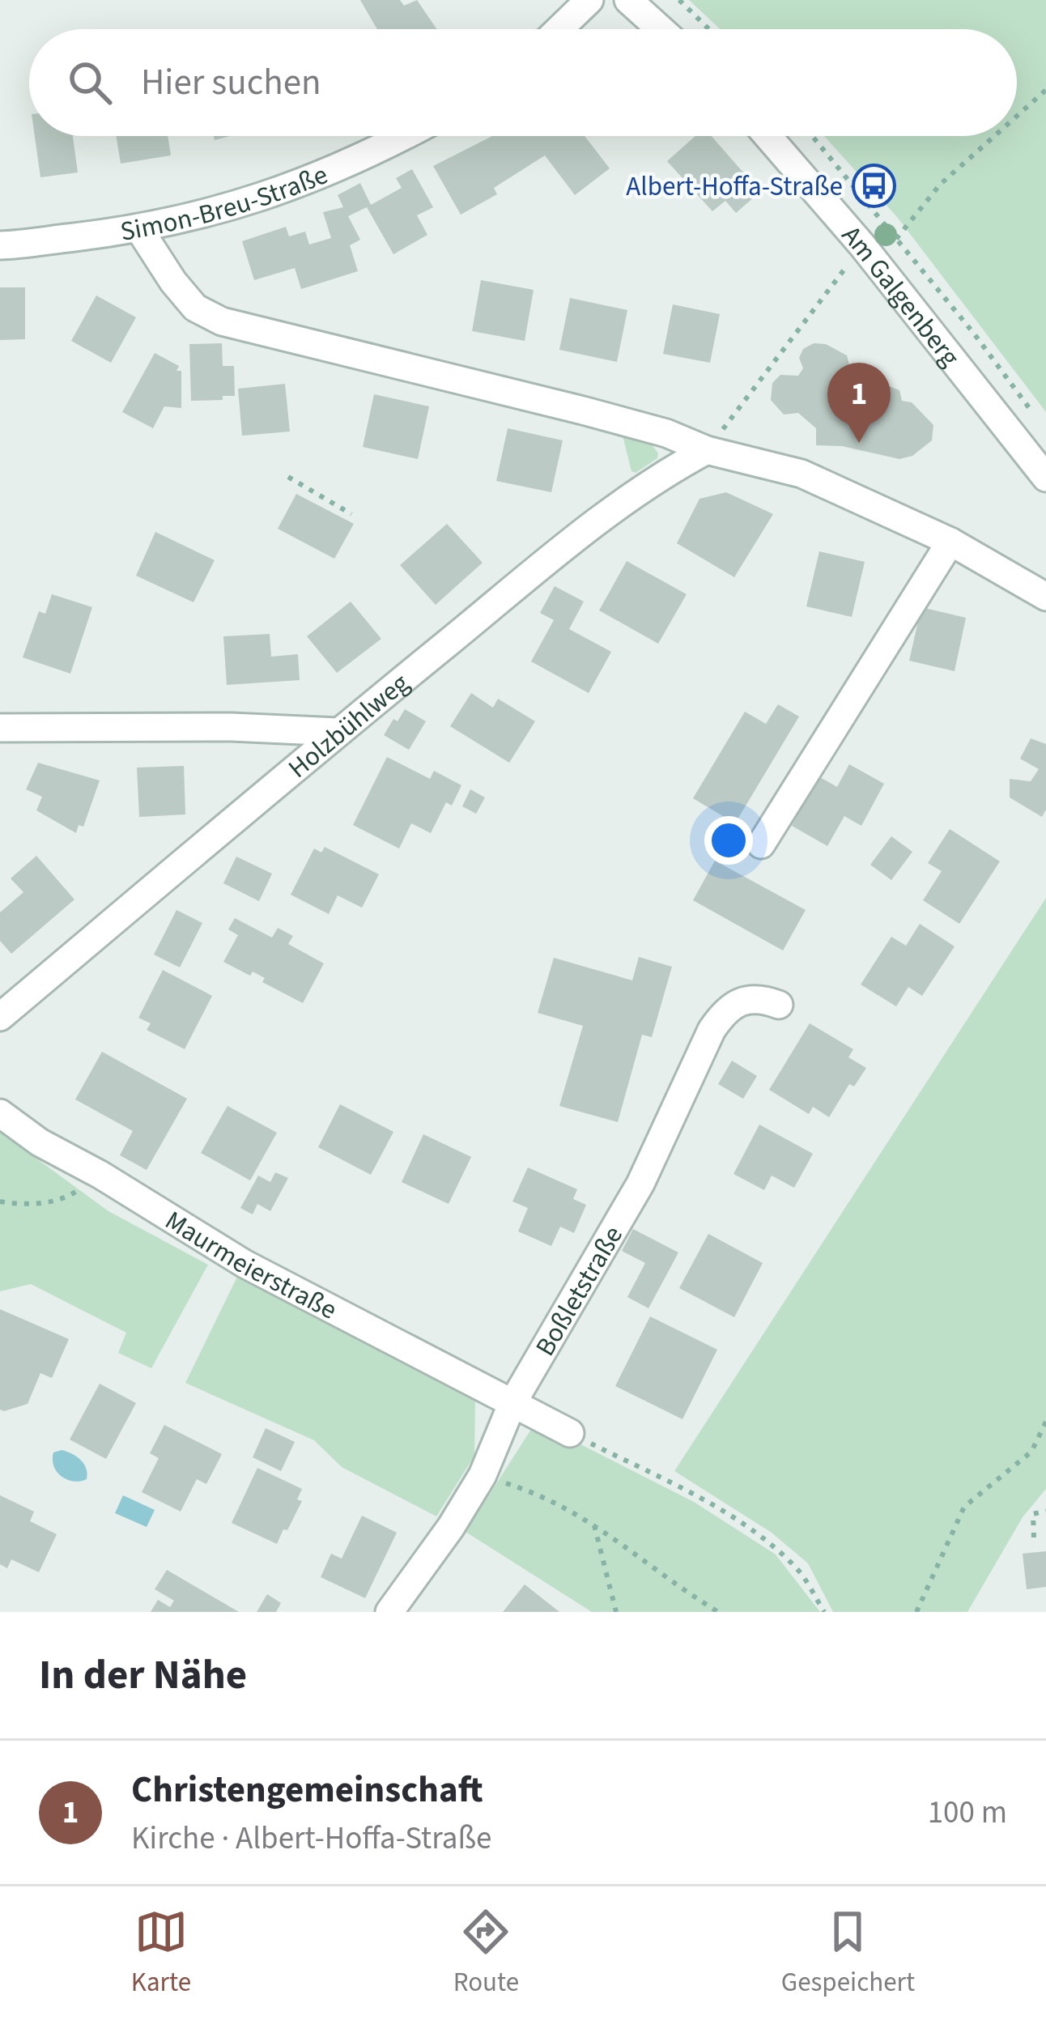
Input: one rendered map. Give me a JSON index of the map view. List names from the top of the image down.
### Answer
{
  "streets": {
    "street": [
      "Simon-Breu-Straße",
      "Am Galgenberg",
      "Holzbühlweg",
      "Maurmeierstraße",
      "Boßletstraße"
    ]
  },
  "crossings": [
    ["Maurmeierstraße", "Boßletstraße"]
  ],
  "places": {
    "bus stop": ["Albert-Hoffa-Straße"]
  },
  "page": {
    "search": "Hier suchen",
    "pins": "1",
    "heading": "In der Nähe",
    "list": [
      {
        "mark": "1",
        "name": "Christengemeinschaft",
        "note": "Kirche · Albert-Hoffa-Straße",
        "value": "100 m"
      }
    ],
    "nav": ["Karte", "Route", "Gespeichert"]
  }
}
